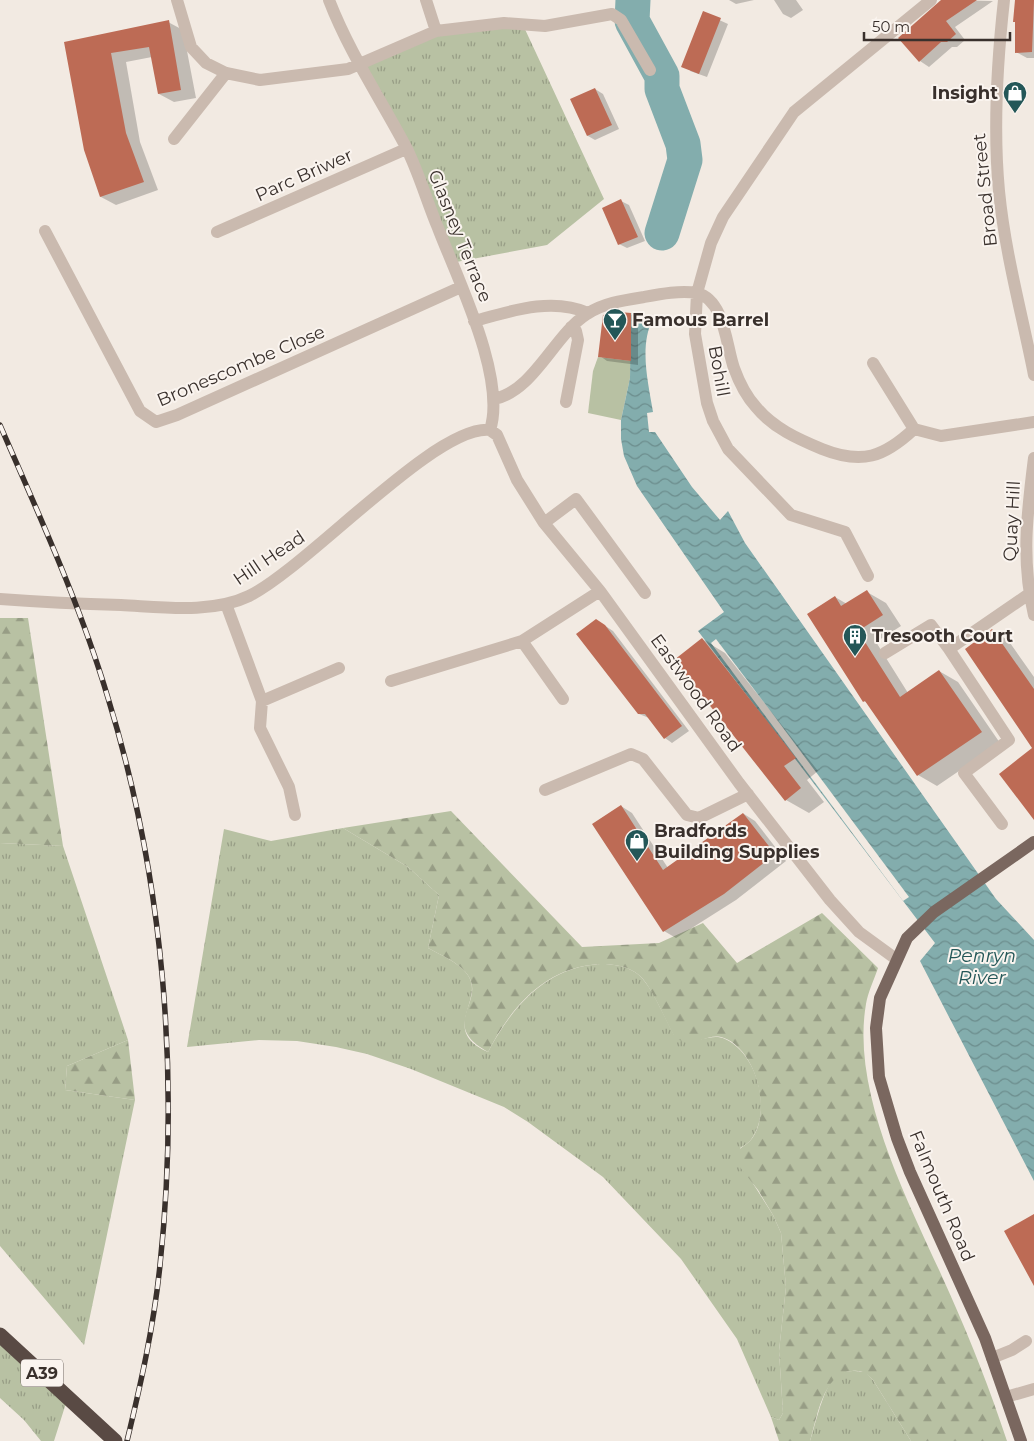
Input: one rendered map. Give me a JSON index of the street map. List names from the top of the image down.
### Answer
{
  "streets": {
    "highway": ["A39"],
    "main road": ["Falmouth Road"],
    "street": [
      "Parc Briwer",
      "Broad Street",
      "Glasney Terrace",
      "Bronescombe Close",
      "Bohill",
      "Quay Hill",
      "Hill Head",
      "Eastwood Road"
    ]
  },
  "crossings": [
    ["Parc Briwer", "Glasney Terrace"],
    ["Glasney Terrace", "Bronescombe Close"],
    ["Glasney Terrace", "Hill Head"],
    ["Glasney Terrace", "Eastwood Road"],
    ["Hill Head", "Eastwood Road"],
    ["Eastwood Road", "Falmouth Road"]
  ],
  "water": ["Penryn River"],
  "places": {
    "shop": ["Insight", "Bradfords Building Supplies"],
    "bar": ["Famous Barrel"],
    "building": ["Tresooth Court"]
  },
  "scale_bar": "50 m"
}
